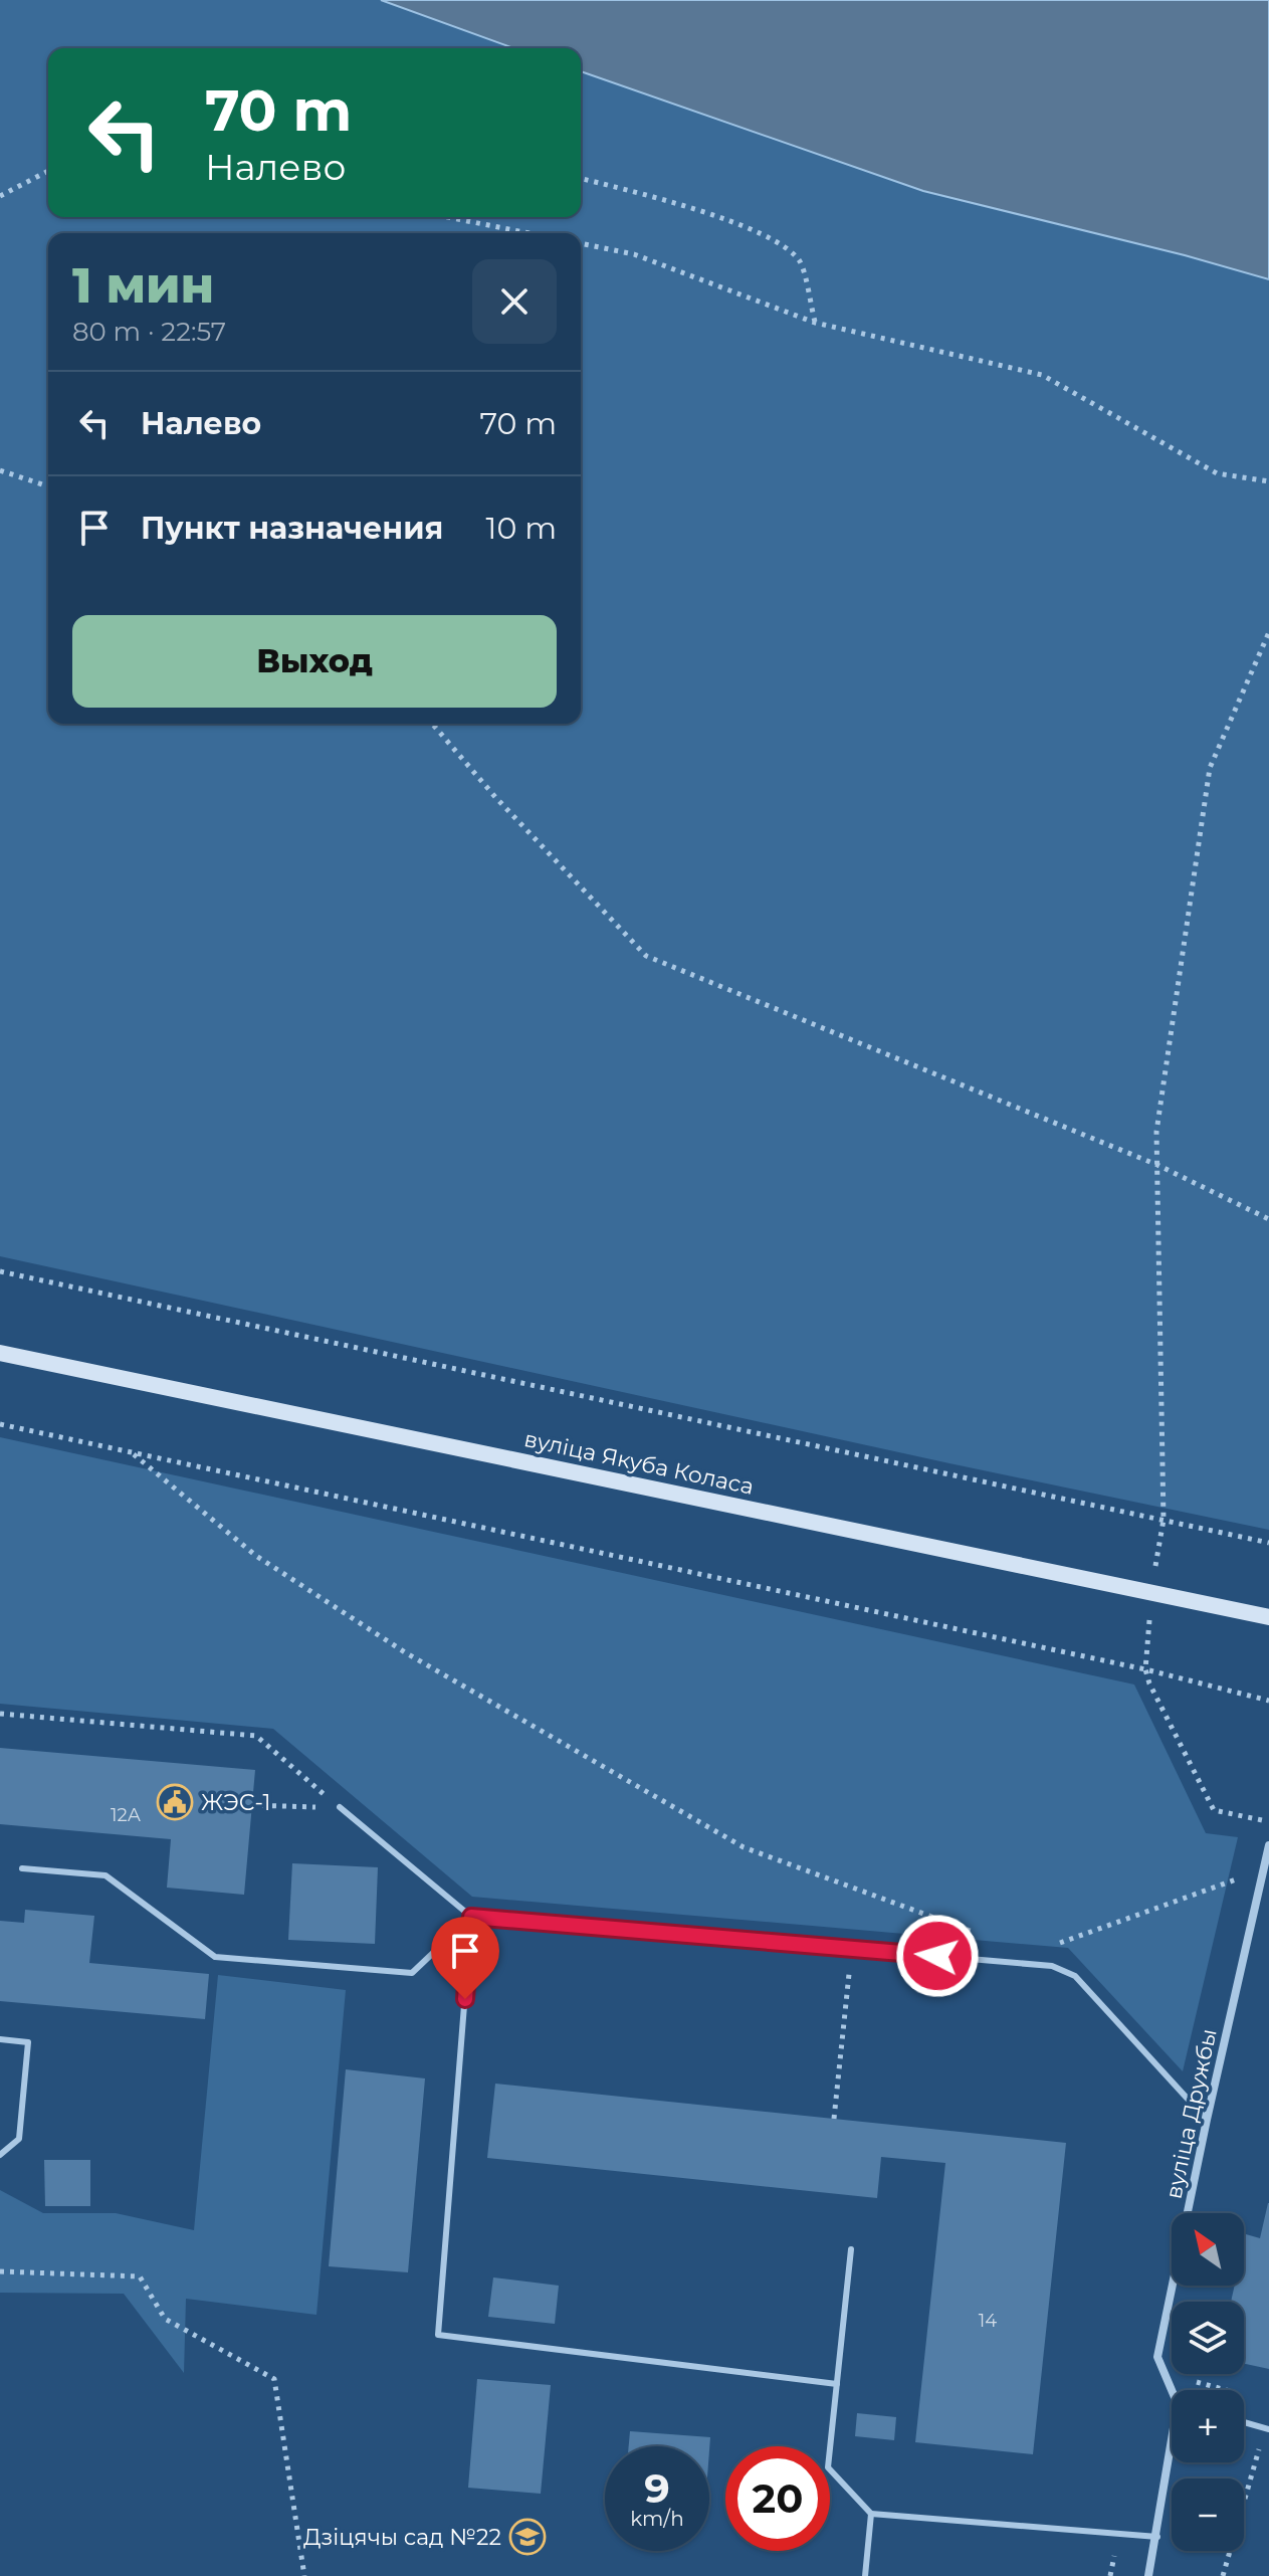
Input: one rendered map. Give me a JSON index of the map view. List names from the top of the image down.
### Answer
{
  "streets": {
    "street": ["вуліца Якуба Коласа", "вуліца Дружбы"]
  },
  "places": {
    "public building": ["ЖЭС-1"],
    "school or university": ["Дзіцячы сад №22"]
  },
  "house_numbers": ["12А", "14"],
  "north": "top left",
  "page": {
    "turn": ["70 m", "Налево"],
    "heading": ["1 мин", "80 m · 22:57"],
    "list": [
      {
        "name": "Налево",
        "value": "70 m"
      },
      {
        "name": "Пункт назначения",
        "value": "10 m"
      }
    ],
    "buttons": "Выход",
    "map_buttons": ["+", "−"],
    "speed": "9 km/h",
    "limit": "20"
  }
}
